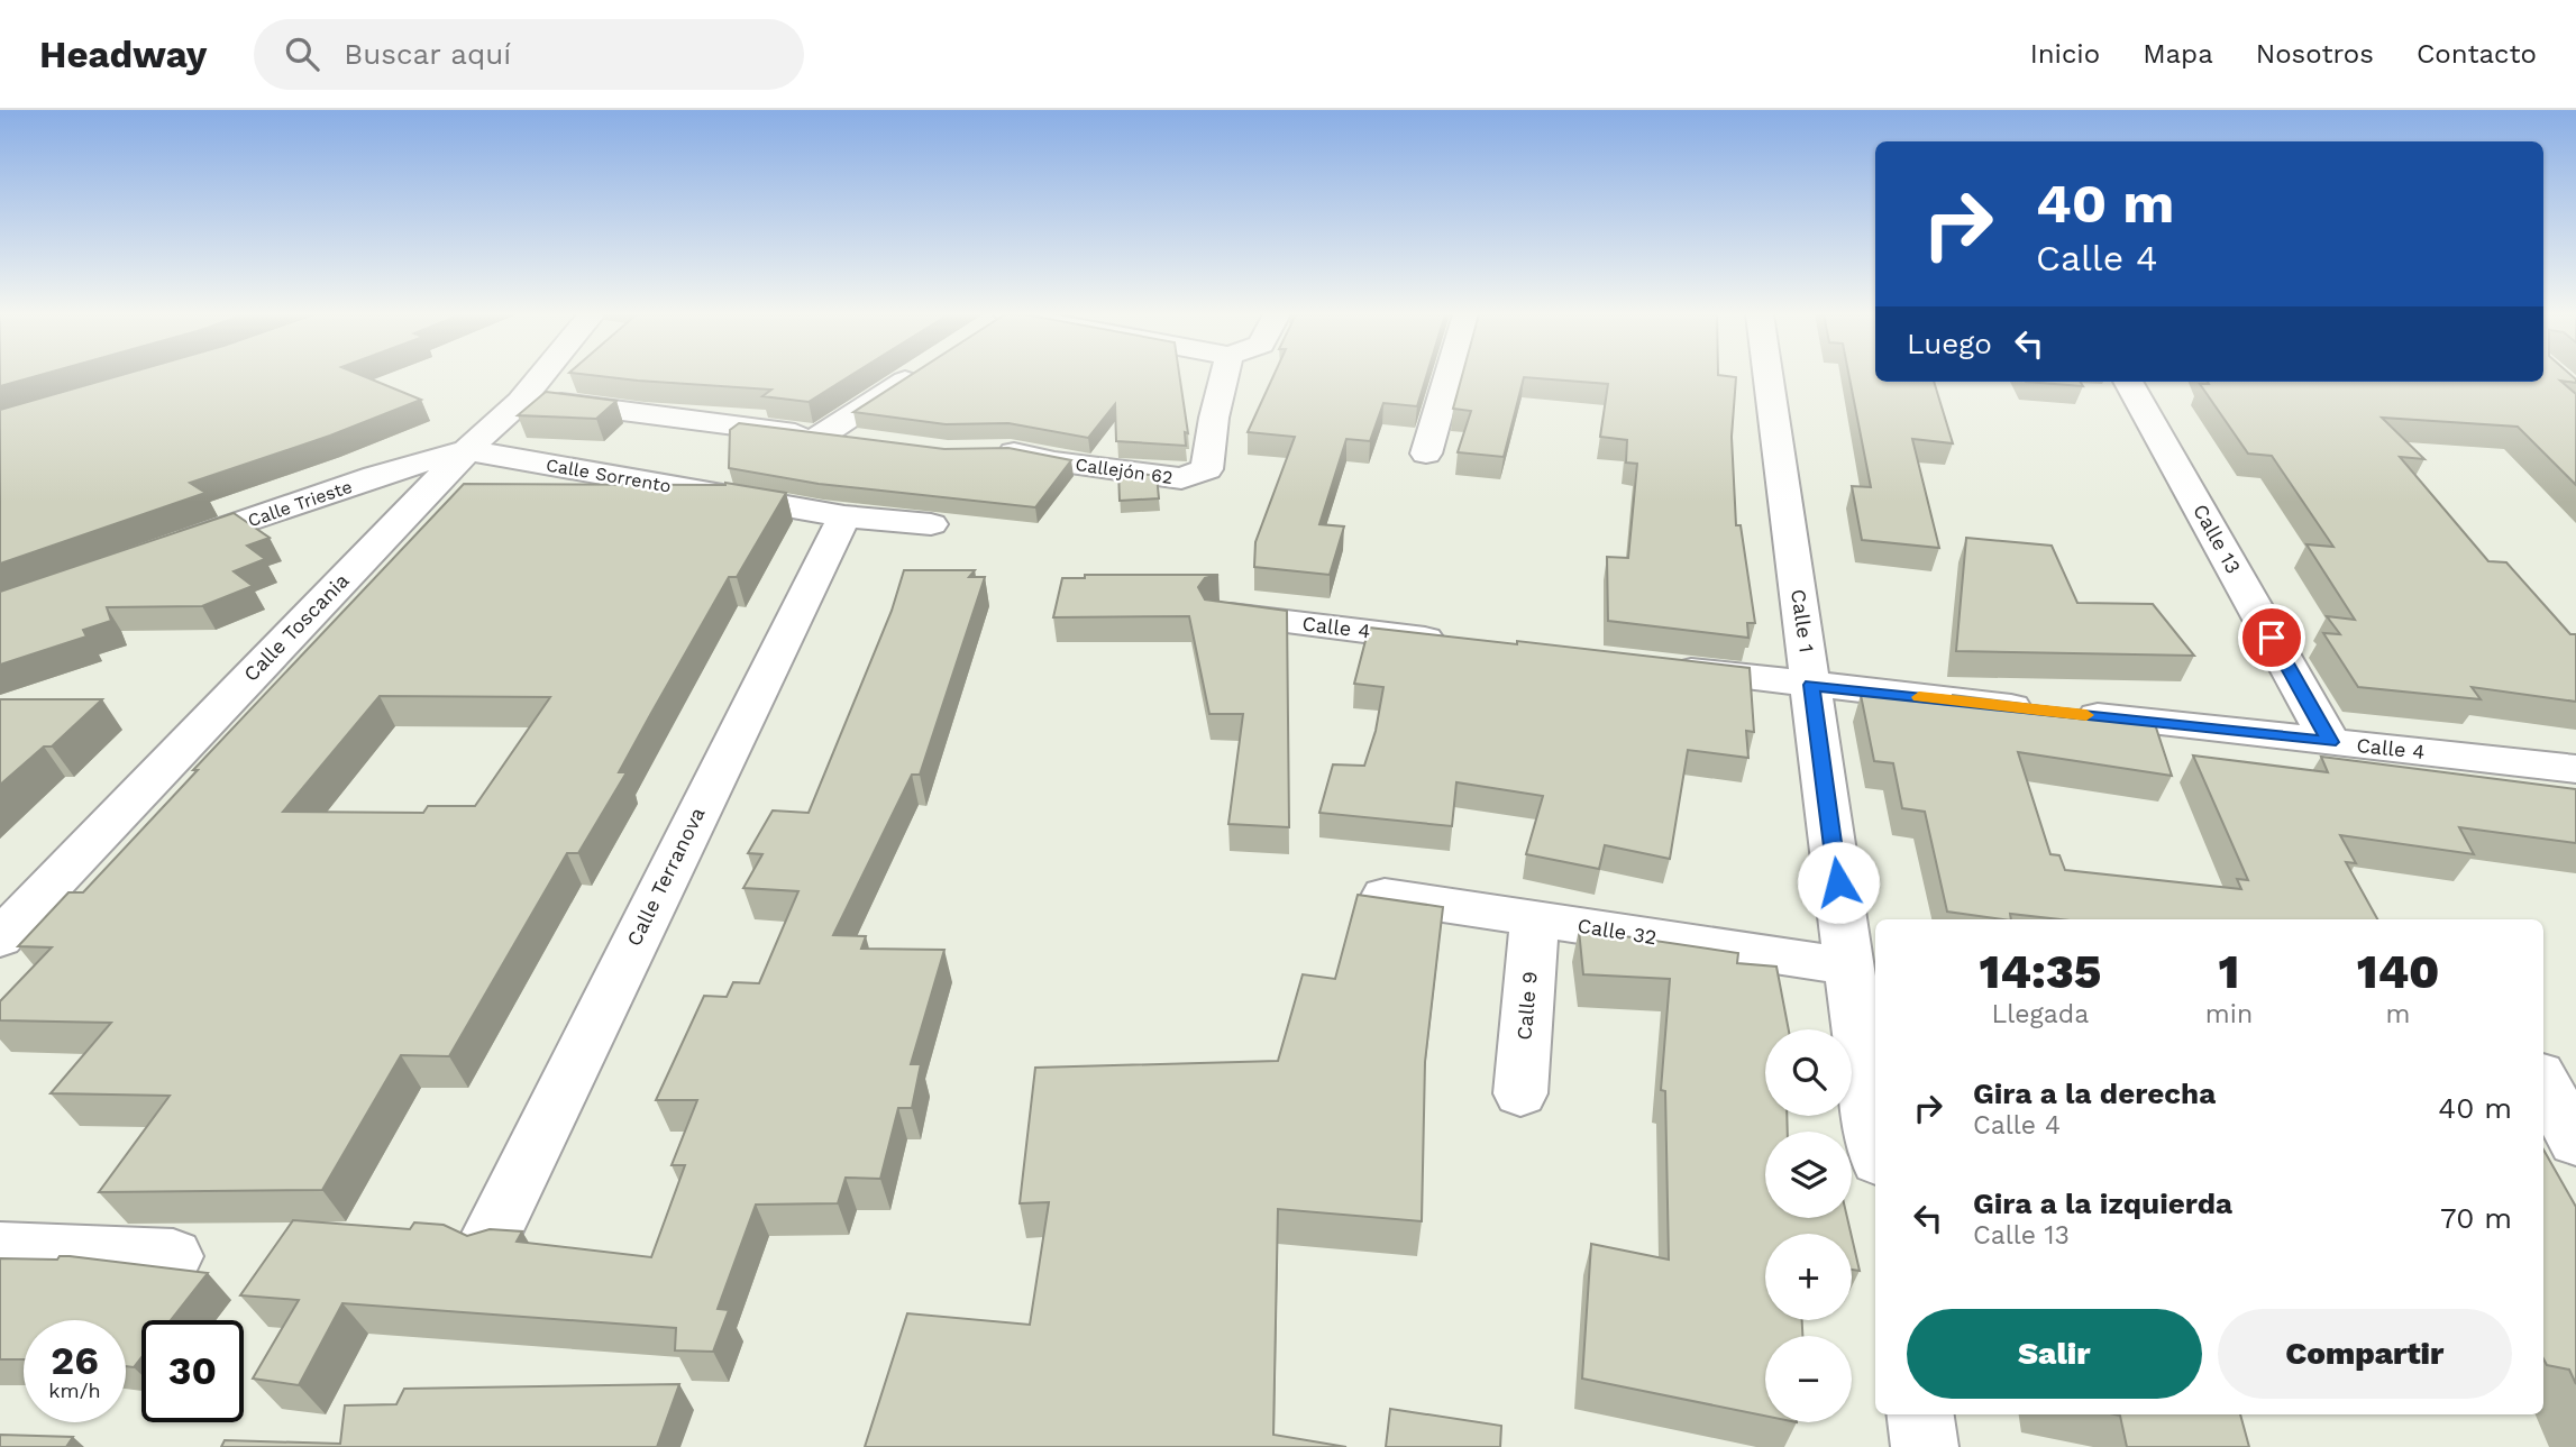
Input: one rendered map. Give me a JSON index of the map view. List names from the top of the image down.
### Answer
{
  "streets": {
    "street": [
      "Callejón 62",
      "Calle Sorrento",
      "Calle Trieste",
      "Calle 13",
      "Calle 1",
      "Calle Toscania",
      "Calle 4",
      "Calle Terranova",
      "Calle 32",
      "Calle 9"
    ]
  },
  "crossings": [
    ["Calle Sorrento", "Calle Trieste"],
    ["Calle Sorrento", "Calle Toscania"],
    ["Calle Sorrento", "Calle Terranova"],
    ["Calle Trieste", "Calle Toscania"],
    ["Calle 13", "Calle 4"],
    ["Calle 1", "Calle 4"],
    ["Calle 1", "Calle 32"],
    ["Calle 32", "Calle 9"]
  ],
  "page": {
    "header": "Headway",
    "search": "Buscar aquí",
    "nav": [
      "Inicio",
      "Mapa",
      "Nosotros",
      "Contacto"
    ],
    "turn": ["40 m", "Calle 4"],
    "then": "Luego",
    "eta": [
      "14:35",
      "Llegada",
      "1",
      "min",
      "140",
      "m"
    ],
    "map_buttons": ["+", "−"],
    "list": [
      {
        "name": "Gira a la derecha",
        "note": "Calle 4",
        "value": "40 m"
      },
      {
        "name": "Gira a la izquierda",
        "note": "Calle 13",
        "value": "70 m"
      }
    ],
    "buttons": ["Salir", "Compartir"],
    "speed": "26 km/h",
    "limit": "30"
  }
}
